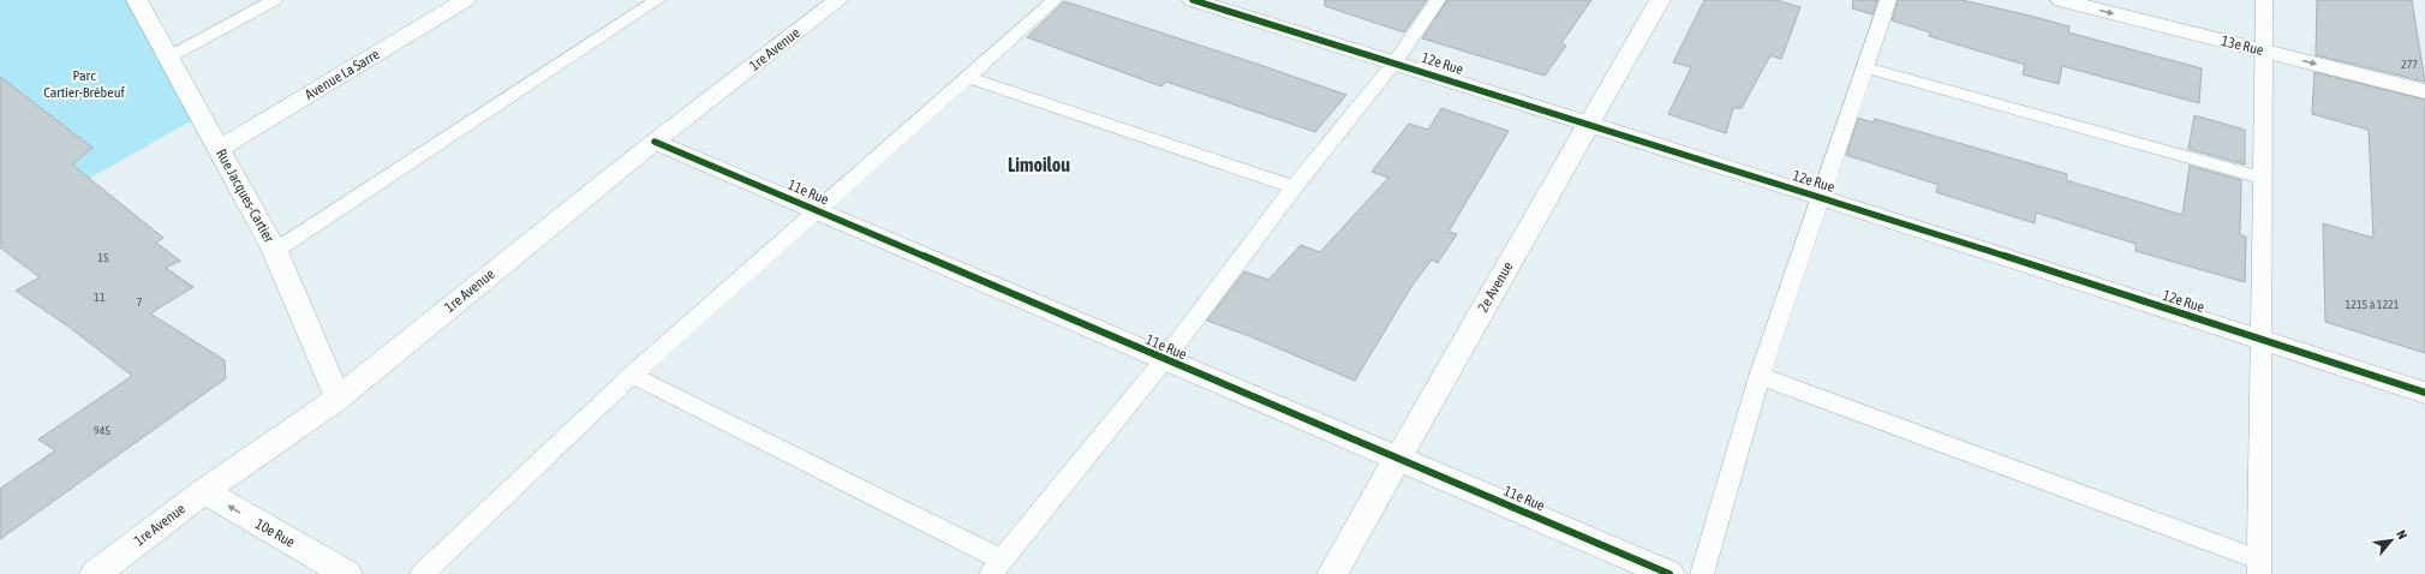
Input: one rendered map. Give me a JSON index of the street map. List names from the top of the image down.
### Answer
{
  "streets": {
    "street": [
      "13e Rue",
      "1re Avenue",
      "12e Rue",
      "Avenue La Sarre",
      "11e Rue",
      "Rue Jacques-Cartier",
      "2e Avenue",
      "10e Rue"
    ]
  },
  "crossings": [
    ["1re Avenue", "11e Rue"],
    ["1re Avenue", "Rue Jacques-Cartier"],
    ["1re Avenue", "10e Rue"],
    ["12e Rue", "2e Avenue"],
    ["Avenue La Sarre", "Rue Jacques-Cartier"],
    ["11e Rue", "2e Avenue"]
  ],
  "one_way": ["13e Rue", "10e Rue"],
  "districts": ["Limoilou"],
  "parks": ["Parc Cartier-Brébeuf"],
  "house_numbers": [
    "277",
    "15",
    "11",
    "7",
    "1215 à 1221",
    "945"
  ],
  "north": "top right"
}
